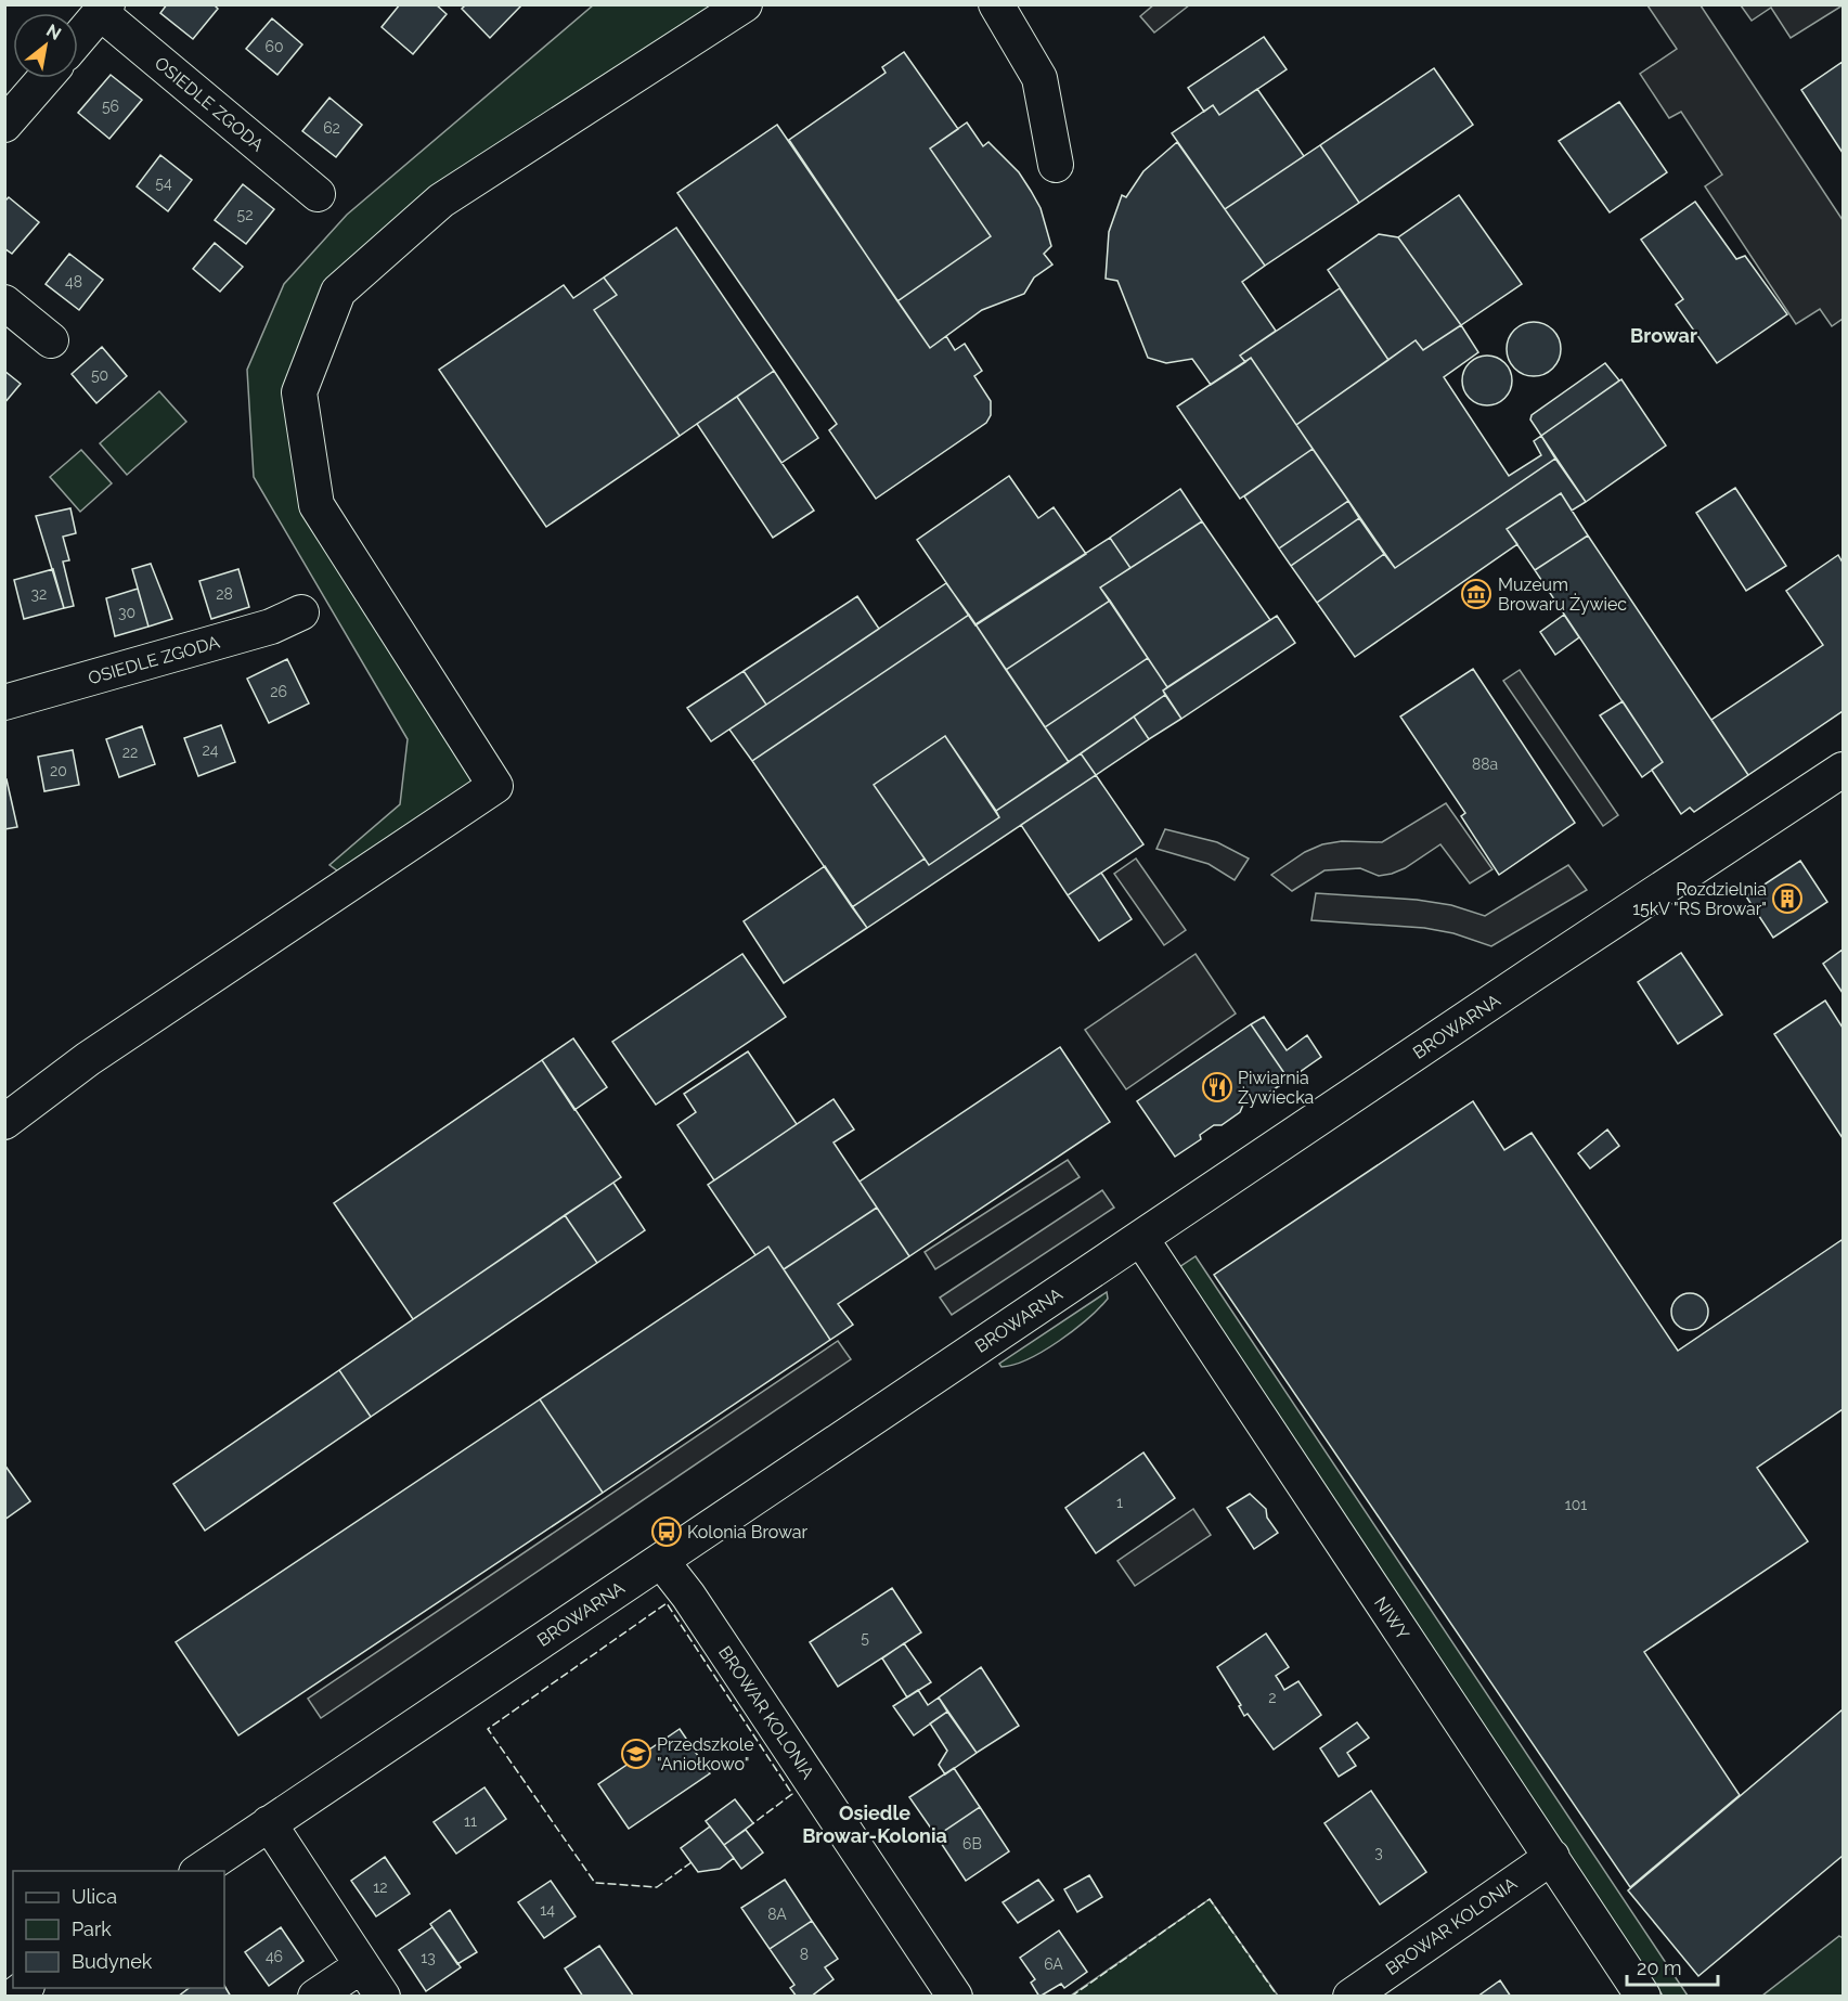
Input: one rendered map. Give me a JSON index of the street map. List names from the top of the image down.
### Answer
{
  "streets": {
    "street": [
      "OSIEDLE ZGODA",
      "BROWARNA",
      "NIWY",
      "BROWAR KOLONIA"
    ]
  },
  "crossings": [
    ["BROWARNA", "NIWY"],
    ["BROWARNA", "BROWAR KOLONIA"],
    ["NIWY", "BROWAR KOLONIA"]
  ],
  "districts": ["Browar", "Osiedle Browar-Kolonia"],
  "places": {
    "museum": ["Muzeum Browaru Żywiec"],
    "building": ["Rozdzielnia 15kV \"RS Browar\""],
    "restaurant": ["Piwiarnia Żywiecka"],
    "bus stop": ["Kolonia Browar"],
    "school or university": ["Przedszkole \"Aniołkowo\""]
  },
  "house_numbers": [
    "60",
    "56",
    "62",
    "54",
    "52",
    "48",
    "50",
    "32",
    "28",
    "30",
    "26",
    "24",
    "22",
    "88a",
    "20",
    "1",
    "101",
    "5",
    "2",
    "11",
    "6B",
    "3",
    "12",
    "14",
    "8A",
    "8",
    "46",
    "13",
    "6A"
  ],
  "legend": ["Ulica", "Park", "Budynek"],
  "scale_bar": "20 m",
  "north": "top right"
}
